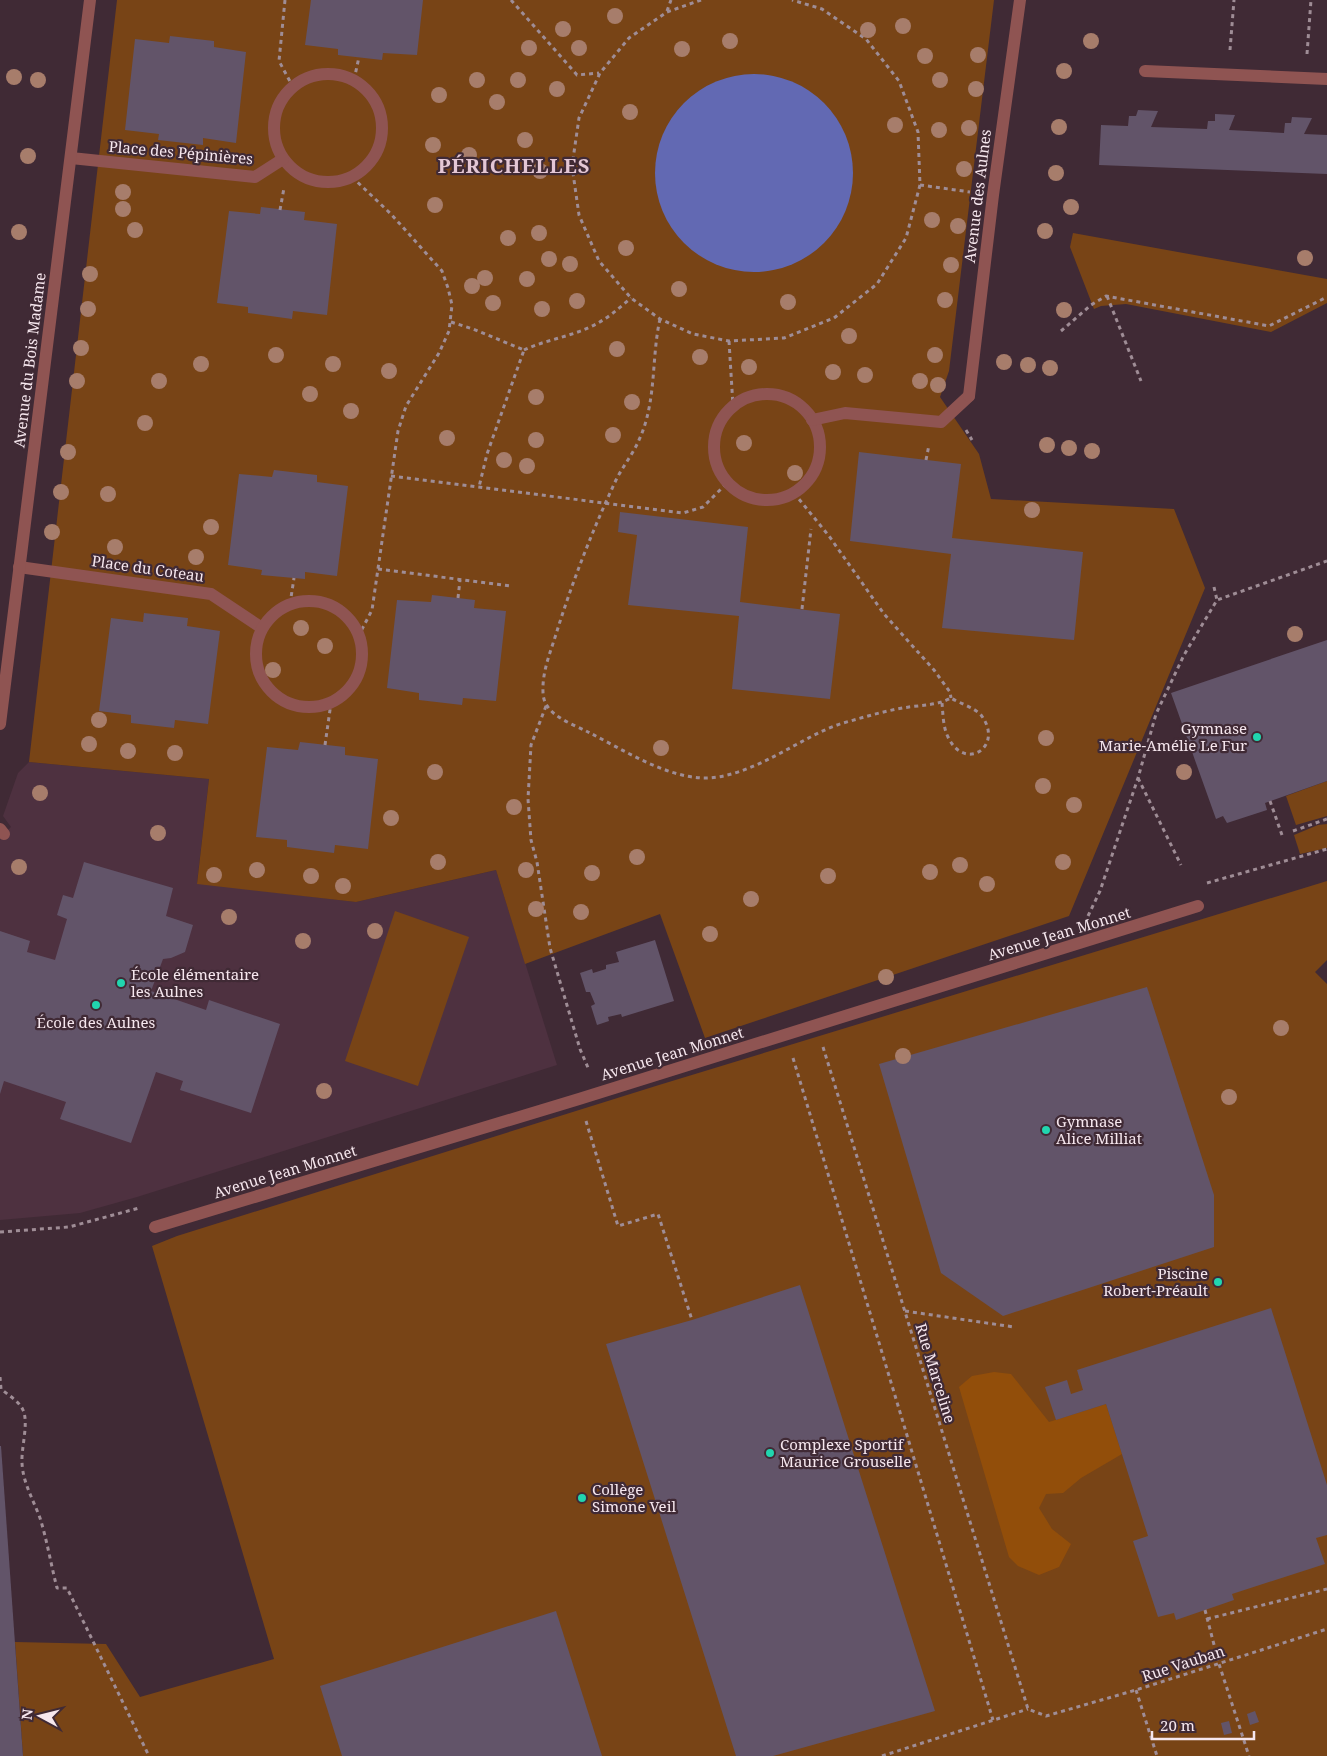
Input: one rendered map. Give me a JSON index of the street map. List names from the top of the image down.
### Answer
{
  "streets": {
    "street": [
      "Place des Pépinières",
      "Avenue des Aulnes",
      "Avenue du Bois Madame",
      "Place du Coteau",
      "Avenue Jean Monnet"
    ],
    "path": ["Rue Marceline", "Rue Vauban"]
  },
  "crossings": [
    ["Place des Pépinières", "Avenue du Bois Madame"],
    ["Avenue du Bois Madame", "Place du Coteau"],
    ["Avenue Jean Monnet", "Rue Marceline"],
    ["Rue Marceline", "Rue Vauban"]
  ],
  "districts": ["PÉRICHELLES"],
  "places": [
    "Gymnase Marie-Amélie Le Fur",
    "École élémentaire les Aulnes",
    "École des Aulnes",
    "Gymnase Alice Milliat",
    "Piscine Robert-Préault",
    "Complexe Sportif Maurice Grouselle",
    "Collège Simone Veil"
  ],
  "scale_bar": "20 m",
  "north": "left"
}
